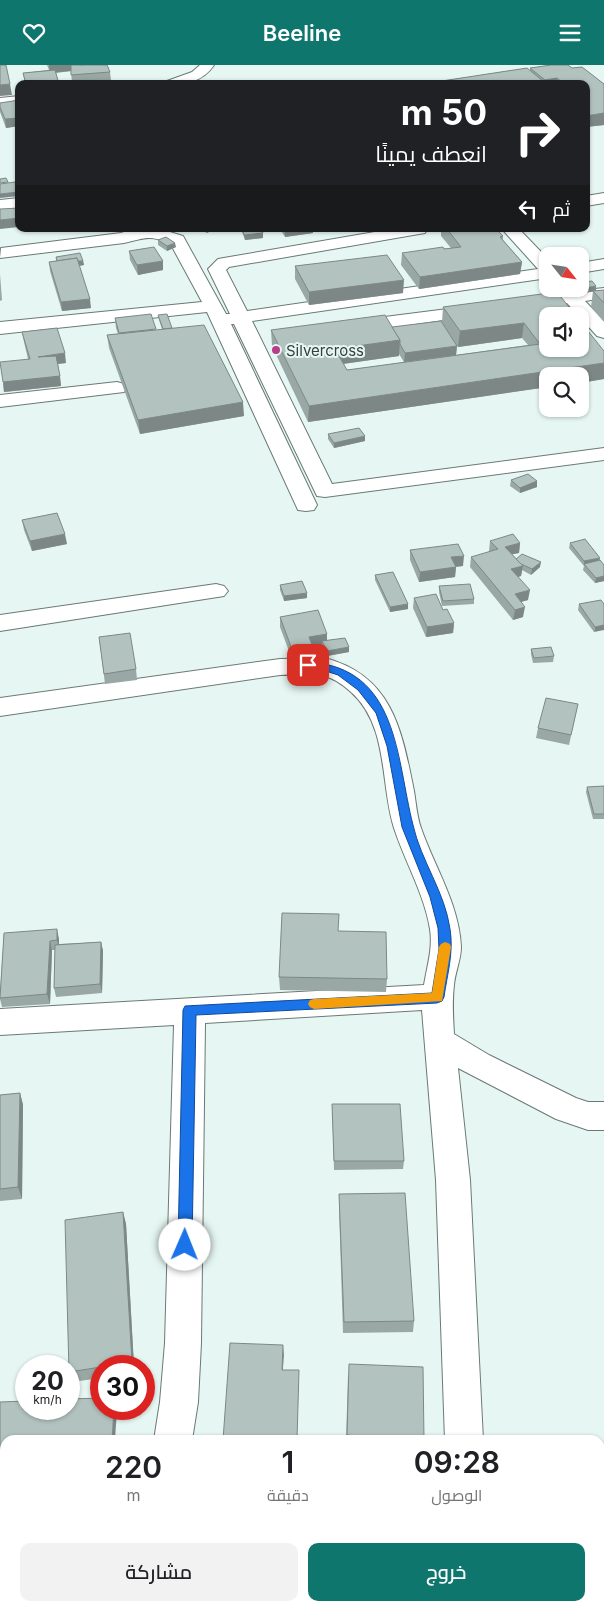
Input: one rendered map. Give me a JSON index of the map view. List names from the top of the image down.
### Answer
{
  "places": ["Silvercross"],
  "north": "bottom right",
  "page": {
    "header": "Beeline",
    "turn": ["50 m", "انعطف يمينًا"],
    "then": "ثم",
    "speed": "20 km/h",
    "limit": "30",
    "eta": [
      "09:28",
      "الوصول",
      "1",
      "دقيقة",
      "220",
      "m"
    ],
    "buttons": ["خروج", "مشاركة"]
  }
}
